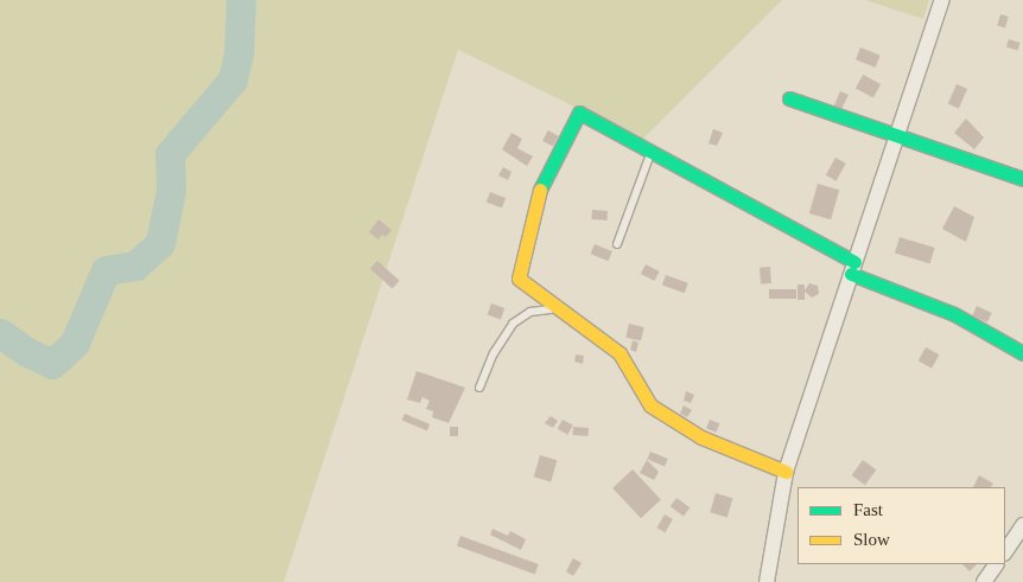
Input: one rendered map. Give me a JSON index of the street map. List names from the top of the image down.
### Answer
{
  "legend": ["Fast", "Slow"]
}
